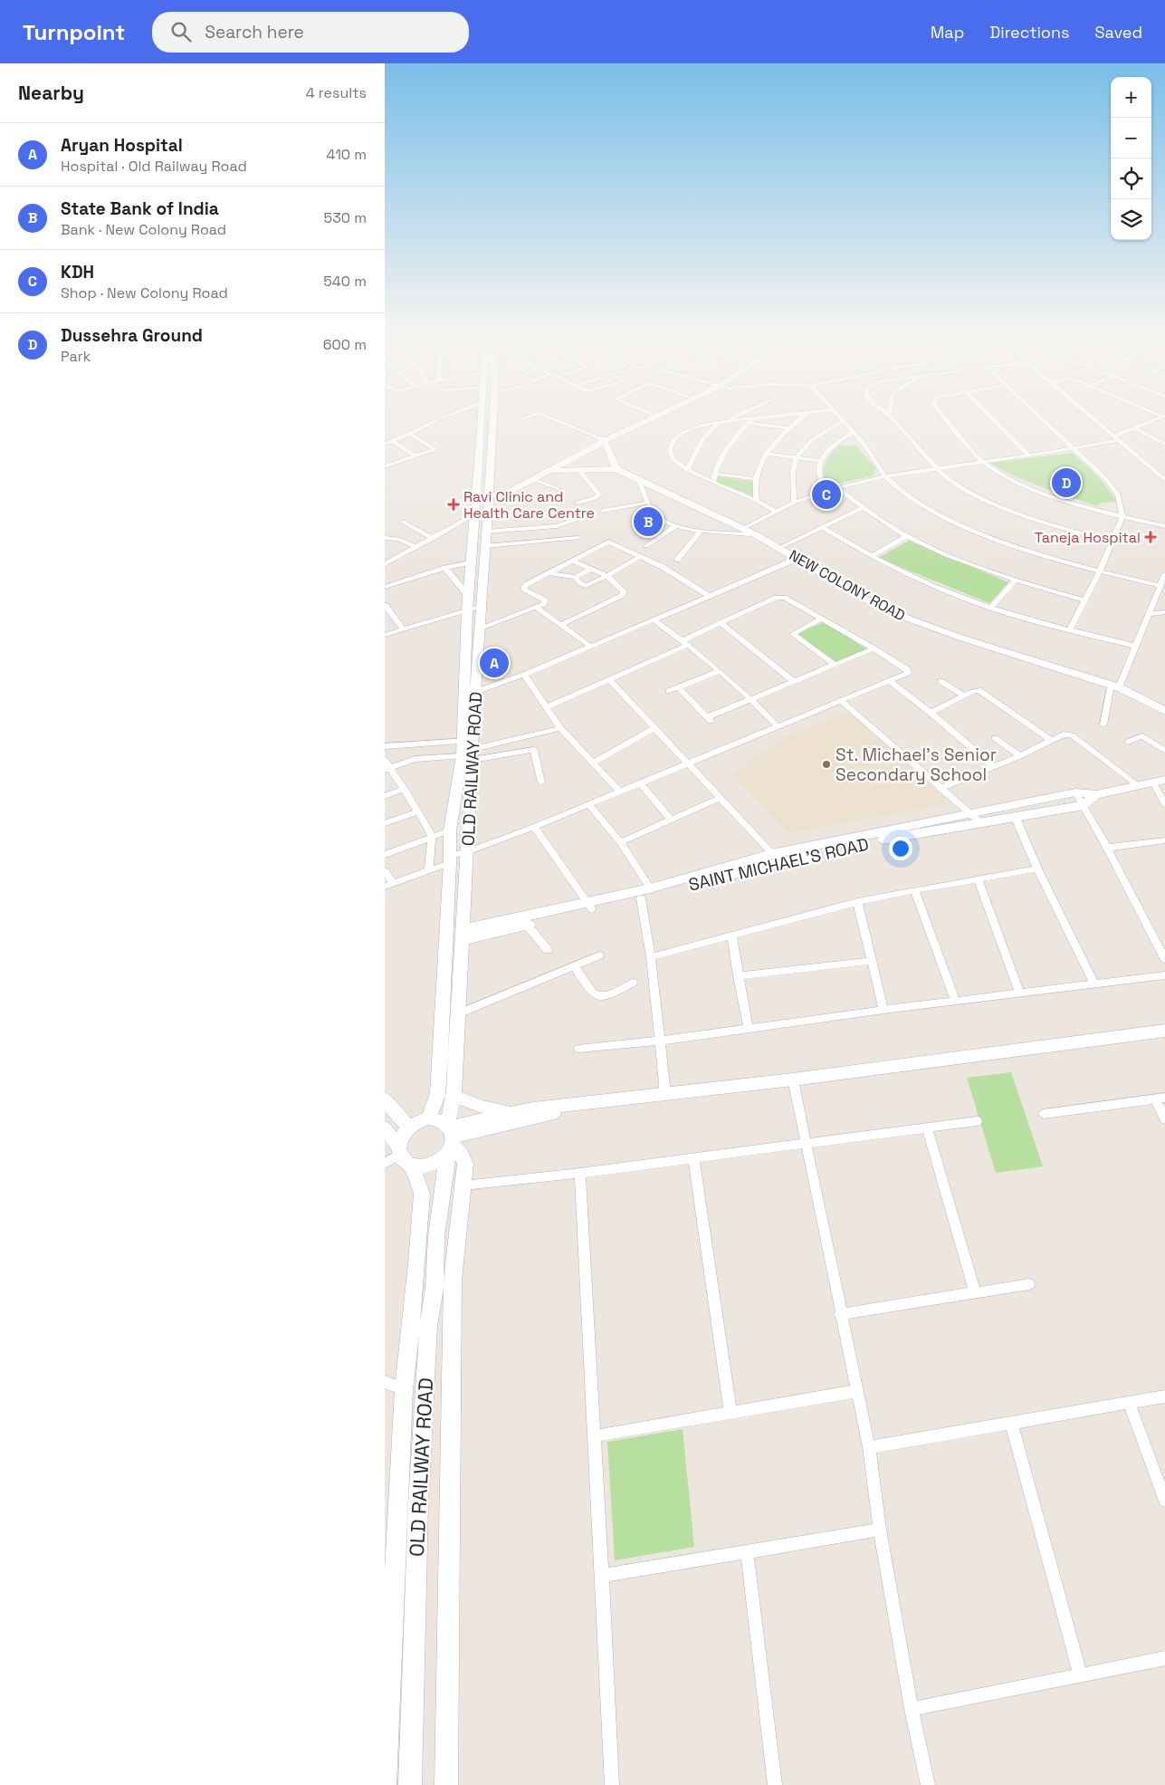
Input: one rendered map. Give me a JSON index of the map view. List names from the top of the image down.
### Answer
{
  "streets": {
    "street": ["NEW COLONY ROAD", "OLD RAILWAY ROAD", "SAINT MICHAEL'S ROAD"]
  },
  "crossings": [
    ["OLD RAILWAY ROAD", "SAINT MICHAEL'S ROAD"]
  ],
  "places": {
    "health": ["Ravi Clinic and Health Care Centre", "Taneja Hospital"],
    "other": ["St. Michael's Senior Secondary School"]
  },
  "page": {
    "header": "Turnpoint",
    "search": "Search here",
    "nav": ["Map", "Directions", "Saved"],
    "heading": ["Nearby", "4 results"],
    "map_buttons": ["+", "−"],
    "list": [
      {
        "mark": "A",
        "name": "Aryan Hospital",
        "note": "Hospital · Old Railway Road",
        "value": "410 m"
      },
      {
        "mark": "B",
        "name": "State Bank of India",
        "note": "Bank · New Colony Road",
        "value": "530 m"
      },
      {
        "mark": "C",
        "name": "KDH",
        "note": "Shop · New Colony Road",
        "value": "540 m"
      },
      {
        "mark": "D",
        "name": "Dussehra Ground",
        "note": "Park",
        "value": "600 m"
      }
    ],
    "pins": [
      "D",
      "C",
      "B",
      "A"
    ]
  }
}
